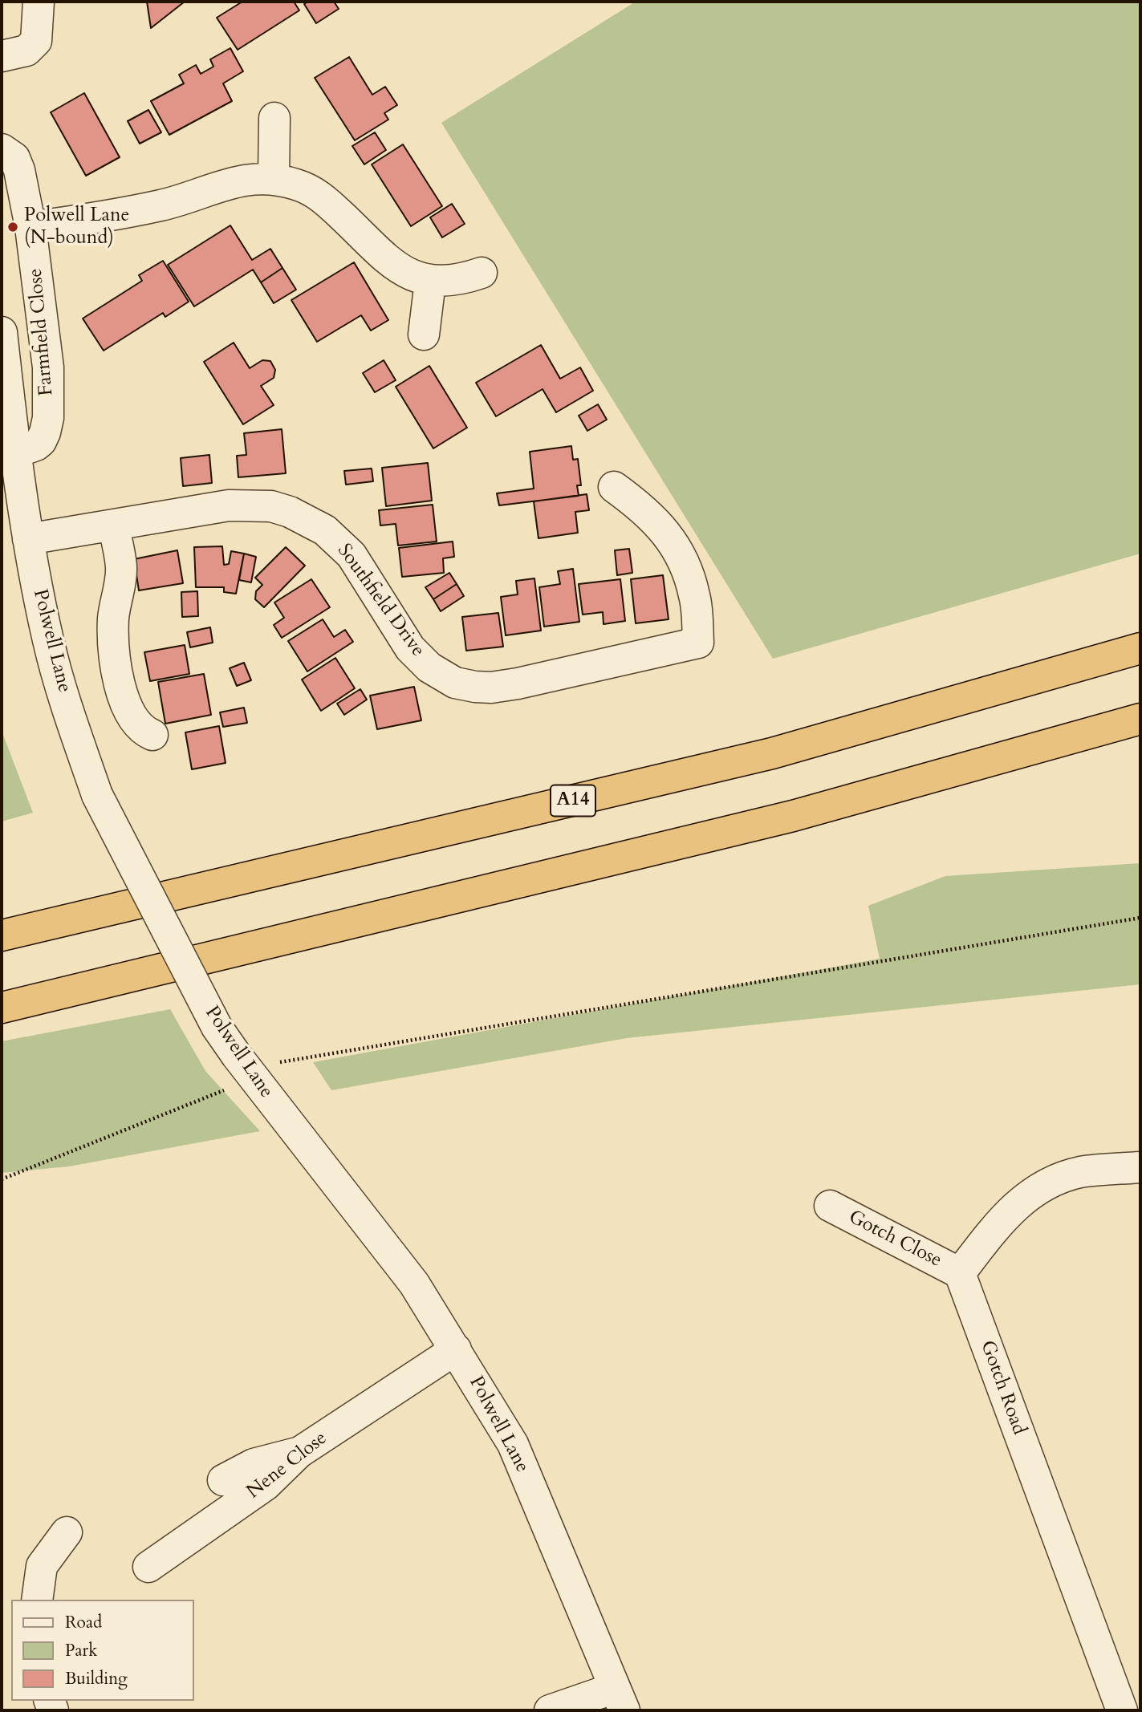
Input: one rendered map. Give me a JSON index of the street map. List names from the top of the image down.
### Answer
{
  "streets": {
    "highway": ["A14"],
    "street": [
      "Farmfield Close",
      "Southfield Drive",
      "Polwell Lane",
      "Gotch Close",
      "Gotch Road",
      "Nene Close"
    ]
  },
  "crossings": [
    ["Farmfield Close", "Polwell Lane"],
    ["Southfield Drive", "Polwell Lane"],
    ["Polwell Lane", "Nene Close"],
    ["Gotch Close", "Gotch Road"]
  ],
  "places": ["Polwell Lane (N-bound)"],
  "legend": ["Road", "Park", "Building"]
}
